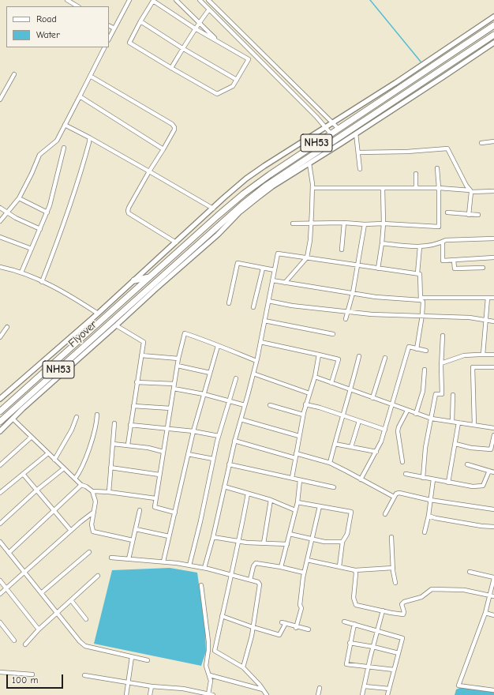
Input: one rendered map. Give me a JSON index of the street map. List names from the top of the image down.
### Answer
{
  "streets": {
    "highway": ["NH53", "Flyover"]
  },
  "crossings": [
    ["NH53", "Flyover"]
  ],
  "legend": ["Road", "Water"],
  "scale_bar": "100 m"
}
